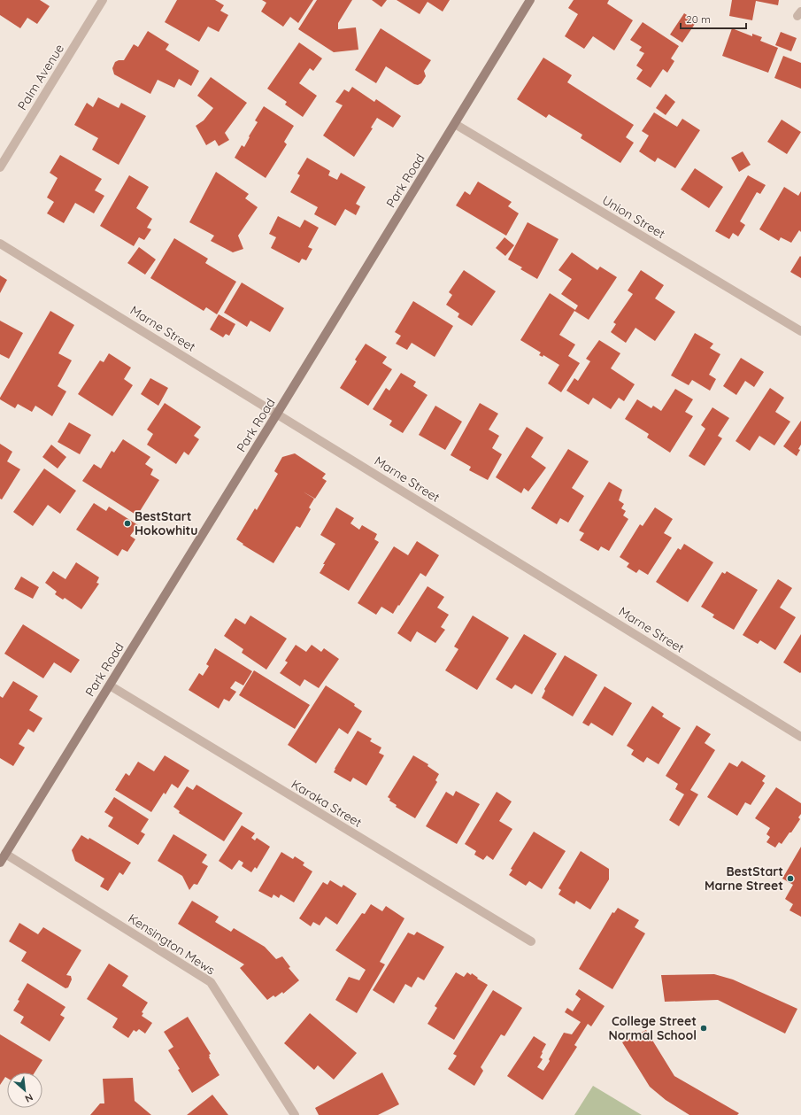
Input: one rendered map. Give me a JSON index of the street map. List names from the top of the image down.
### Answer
{
  "streets": {
    "street": [
      "Palm Avenue",
      "Park Road",
      "Union Street",
      "Marne Street",
      "Karaka Street",
      "Kensington Mews"
    ]
  },
  "crossings": [
    ["Park Road", "Union Street"],
    ["Park Road", "Marne Street"],
    ["Park Road", "Karaka Street"],
    ["Park Road", "Kensington Mews"]
  ],
  "places": ["BestStart Hokowhitu", "BestStart Marne Street", "College Street Normal School"],
  "scale_bar": "20 m",
  "north": "bottom right"
}
